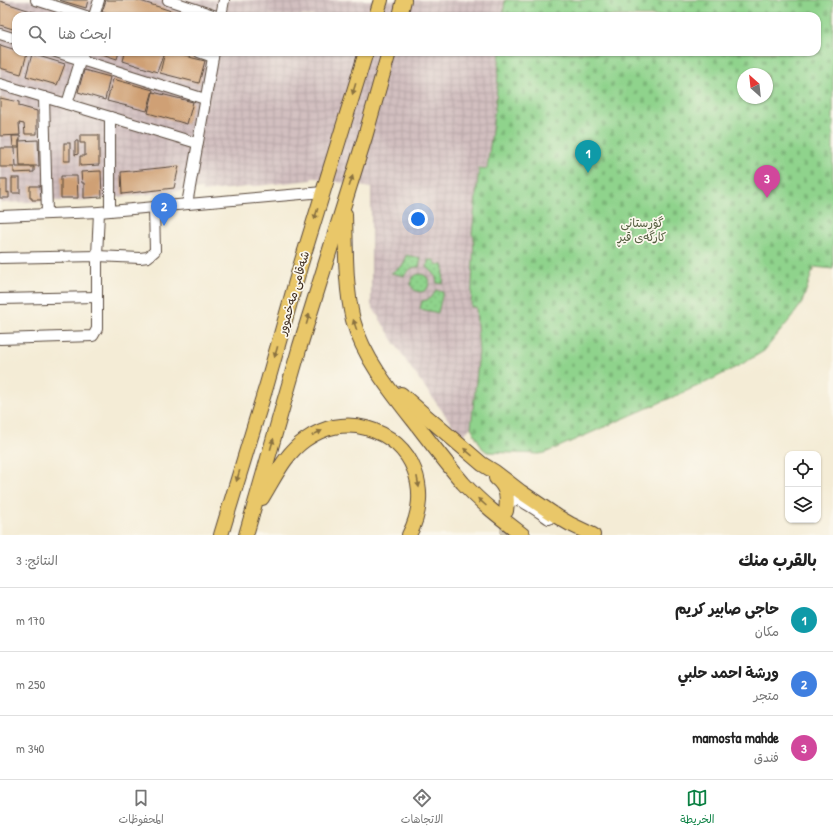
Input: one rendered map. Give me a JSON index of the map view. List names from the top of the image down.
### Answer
{
  "streets": {
    "highway": ["شەقامی مەخموور"]
  },
  "parks": ["گۆڕستانی کارگەی قیڕ"],
  "north": "top left",
  "page": {
    "search": "ابحث هنا",
    "pins": ["1", "3", "2"],
    "heading": ["بالقرب منك", "النتائج: 3"],
    "list": [
      {
        "mark": "1",
        "name": "حاجی صابیر کریم",
        "note": "مكان",
        "value": "170 m"
      },
      {
        "mark": "2",
        "name": "ورشة احمد حلبي",
        "note": "متجر",
        "value": "250 m"
      },
      {
        "mark": "3",
        "name": "mamosta mahde",
        "note": "فندق",
        "value": "340 m"
      }
    ],
    "nav": ["الخريطة", "الاتجاهات", "المحفوظات"]
  }
}
